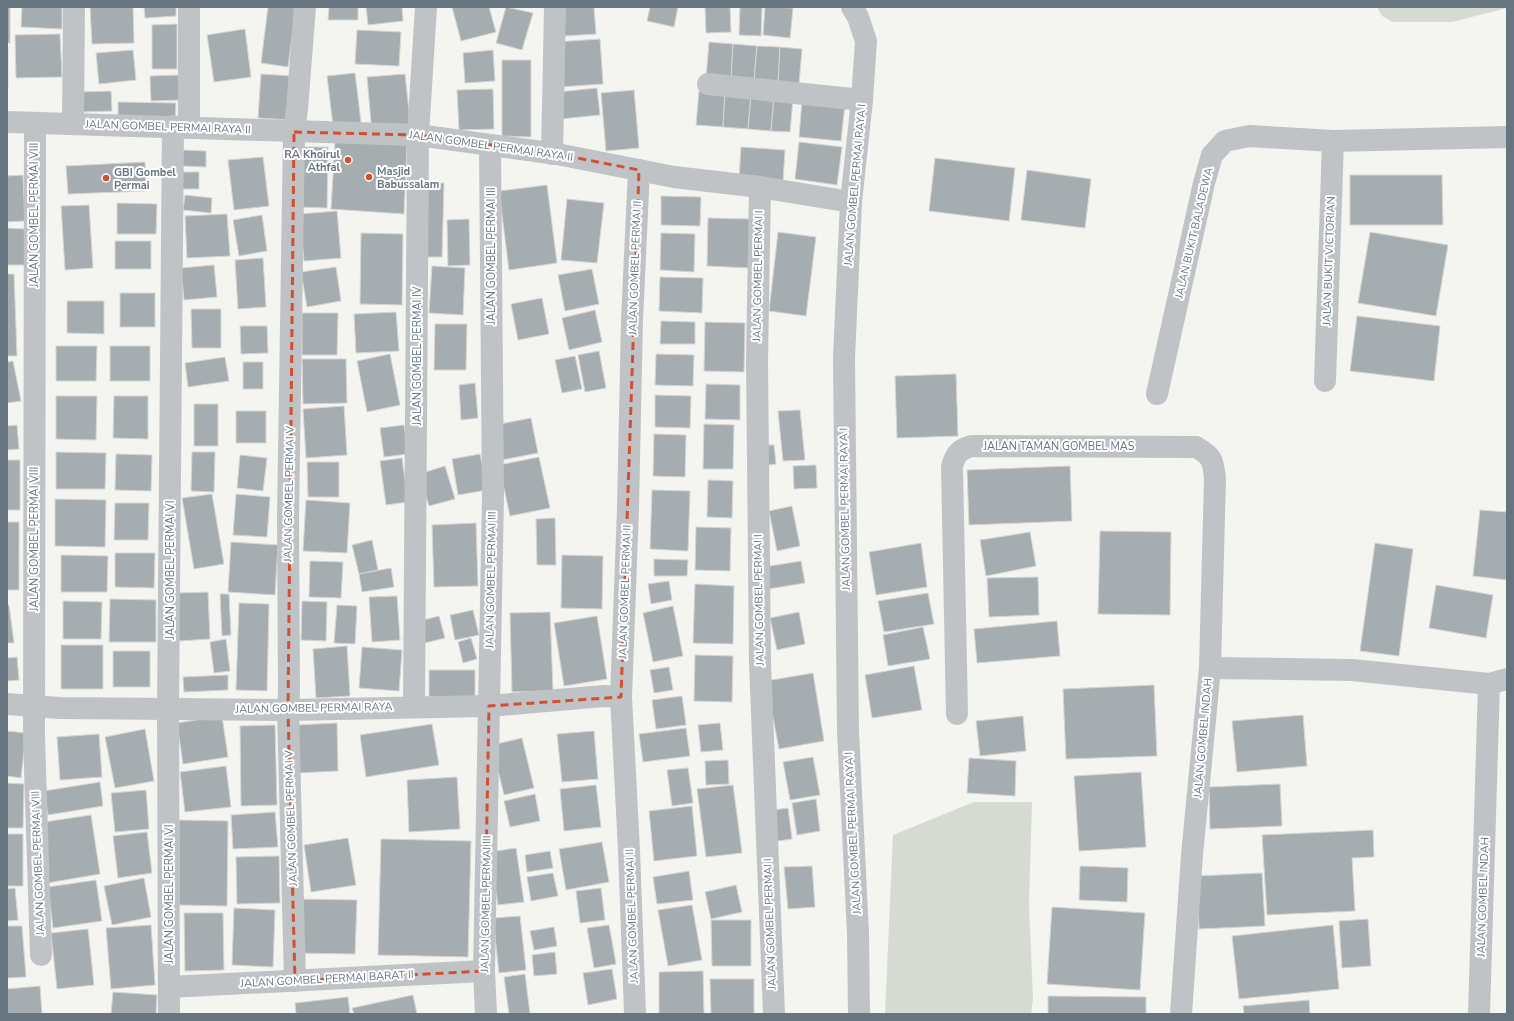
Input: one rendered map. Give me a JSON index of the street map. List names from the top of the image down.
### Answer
{
  "streets": {
    "street": [
      "JALAN GOMBEL PERMAI RAYA II",
      "JALAN GOMBEL PERMAI RAYA I",
      "JALAN GOMBEL PERMAI VIII",
      "JALAN BUKIT BALADEWA",
      "JALAN GOMBEL PERMAI III",
      "JALAN BUKIT VICTORIAN",
      "JALAN GOMBEL PERMAI II",
      "JALAN GOMBEL PERMAI I",
      "JALAN GOMBEL PERMAI IV",
      "JALAN TAMAN GOMBEL MAS",
      "JALAN GOMBEL PERMAI V",
      "JALAN GOMBEL PERMAI VI",
      "JALAN GOMBEL PERMAI RAYA",
      "JALAN GOMBEL INDAH",
      "JALAN GOMBEL PERMAI BARAT II"
    ]
  },
  "crossings": [
    ["JALAN GOMBEL PERMAI RAYA II", "JALAN GOMBEL PERMAI RAYA I"],
    ["JALAN GOMBEL PERMAI RAYA II", "JALAN GOMBEL PERMAI VIII"],
    ["JALAN GOMBEL PERMAI RAYA II", "JALAN GOMBEL PERMAI III"],
    ["JALAN GOMBEL PERMAI RAYA II", "JALAN GOMBEL PERMAI II"],
    ["JALAN GOMBEL PERMAI RAYA II", "JALAN GOMBEL PERMAI I"],
    ["JALAN GOMBEL PERMAI RAYA II", "JALAN GOMBEL PERMAI IV"],
    ["JALAN GOMBEL PERMAI RAYA II", "JALAN GOMBEL PERMAI V"],
    ["JALAN GOMBEL PERMAI RAYA II", "JALAN GOMBEL PERMAI VI"],
    ["JALAN GOMBEL PERMAI VIII", "JALAN GOMBEL PERMAI RAYA"],
    ["JALAN BUKIT BALADEWA", "JALAN BUKIT VICTORIAN"],
    ["JALAN GOMBEL PERMAI III", "JALAN GOMBEL PERMAI RAYA"],
    ["JALAN GOMBEL PERMAI III", "JALAN GOMBEL PERMAI BARAT II"],
    ["JALAN GOMBEL PERMAI II", "JALAN GOMBEL PERMAI RAYA"],
    ["JALAN GOMBEL PERMAI IV", "JALAN GOMBEL PERMAI RAYA"],
    ["JALAN TAMAN GOMBEL MAS", "JALAN GOMBEL INDAH"],
    ["JALAN GOMBEL PERMAI V", "JALAN GOMBEL PERMAI RAYA"],
    ["JALAN GOMBEL PERMAI V", "JALAN GOMBEL PERMAI BARAT II"],
    ["JALAN GOMBEL PERMAI VI", "JALAN GOMBEL PERMAI RAYA"],
    ["JALAN GOMBEL PERMAI VI", "JALAN GOMBEL PERMAI BARAT II"]
  ],
  "places": ["RA Khoirul Athfal", "Masjid Babussalam", "GBI Gombel Permai"]
}
